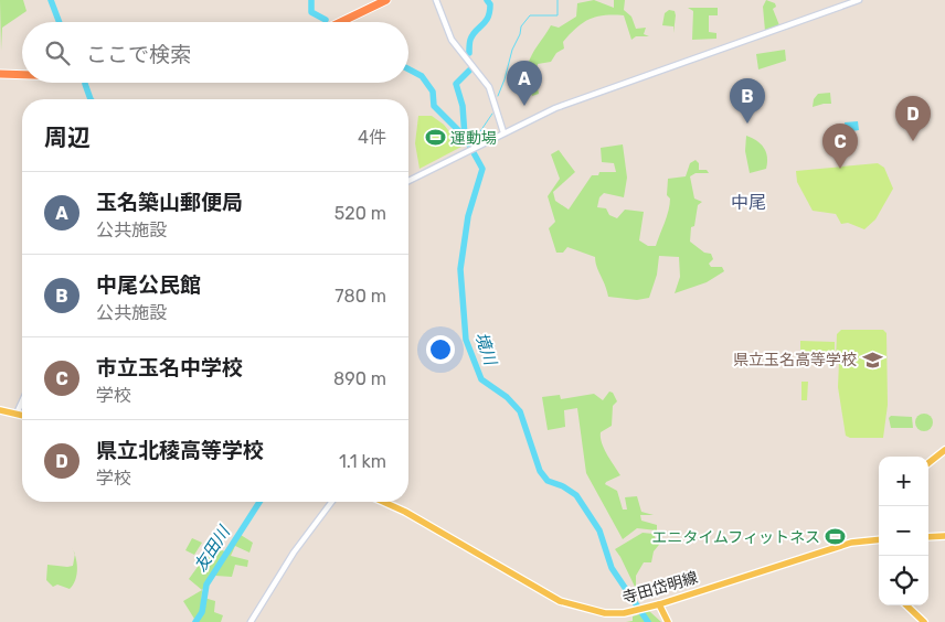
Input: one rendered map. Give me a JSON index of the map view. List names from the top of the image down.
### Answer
{
  "streets": {
    "main road": ["寺田岱明線"]
  },
  "districts": ["中尾"],
  "water": ["境川", "友田川"],
  "places": {
    "sports": ["運動場", "エニタイムフィットネス"],
    "school or university": ["県立玉名高等学校"]
  },
  "page": {
    "search": "ここで検索",
    "pins": [
      "A",
      "B",
      "D",
      "C"
    ],
    "heading": ["周辺", "4件"],
    "list": [
      {
        "mark": "A",
        "name": "玉名築山郵便局",
        "note": "公共施設",
        "value": "520 m"
      },
      {
        "mark": "B",
        "name": "中尾公民館",
        "note": "公共施設",
        "value": "780 m"
      },
      {
        "mark": "C",
        "name": "市立玉名中学校",
        "note": "学校",
        "value": "890 m"
      },
      {
        "mark": "D",
        "name": "県立北稜高等学校",
        "note": "学校",
        "value": "1.1 km"
      }
    ],
    "map_buttons": ["+", "−"]
  }
}
